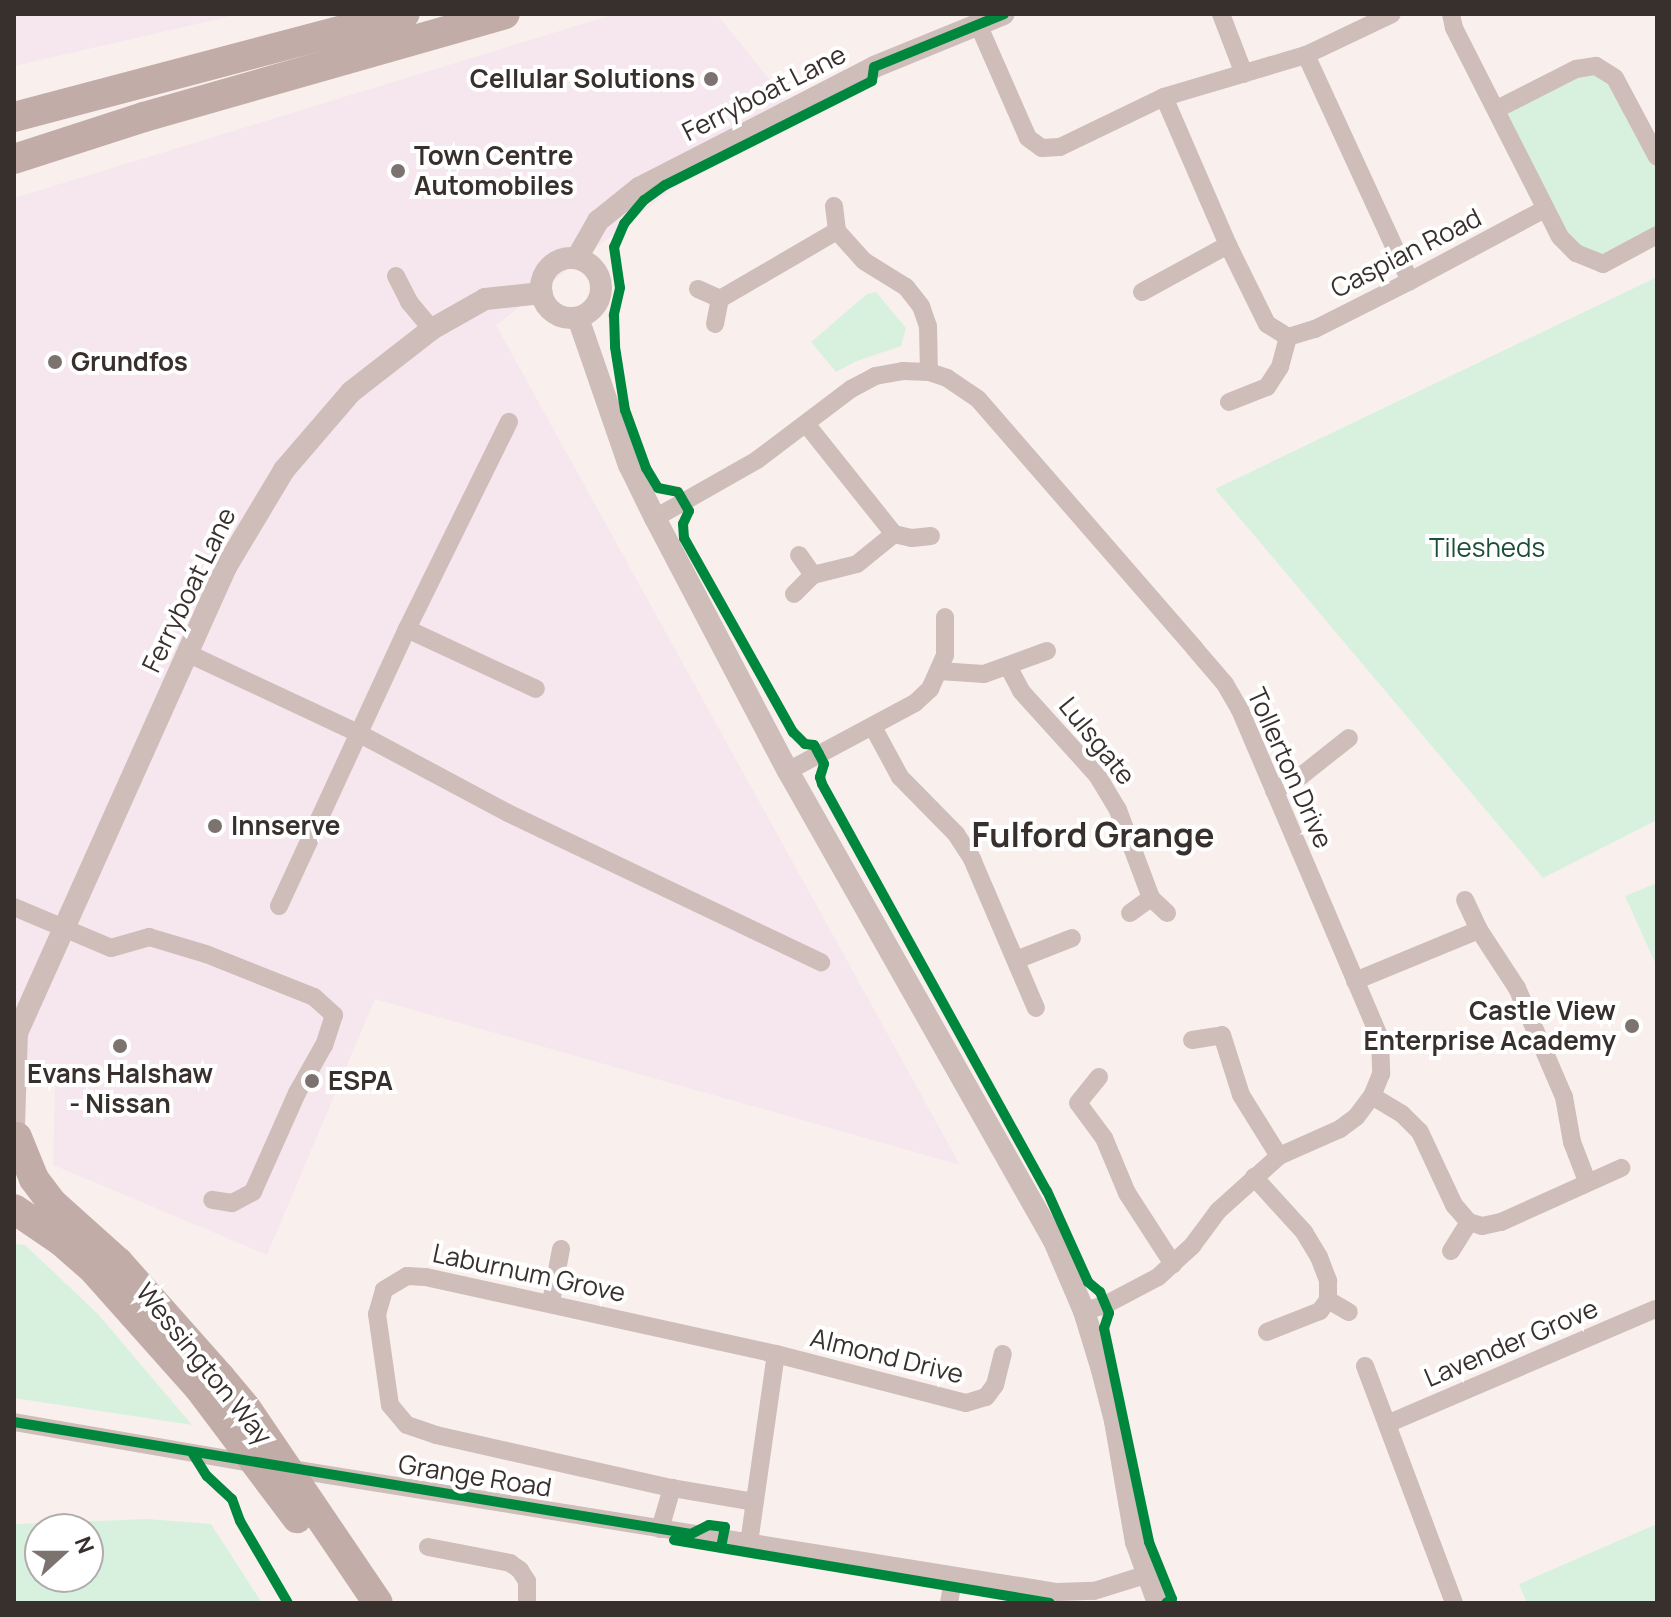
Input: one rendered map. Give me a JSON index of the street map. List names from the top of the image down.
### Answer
{
  "streets": {
    "highway": ["Wessington Way"],
    "street": [
      "Ferryboat Lane",
      "Caspian Road",
      "Lulsgate",
      "Tollerton Drive",
      "Laburnum Grove",
      "Lavender Grove",
      "Almond Drive",
      "Grange Road"
    ]
  },
  "crossings": [
    ["Ferryboat Lane", "Wessington Way"],
    ["Laburnum Grove", "Almond Drive"]
  ],
  "districts": ["Fulford Grange"],
  "parks": ["Tilesheds"],
  "places": [
    "Cellular Solutions",
    "Town Centre Automobiles",
    "Grundfos",
    "Innserve",
    "Castle View Enterprise Academy",
    "Evans Halshaw - Nissan",
    "ESPA"
  ],
  "north": "right"
}
